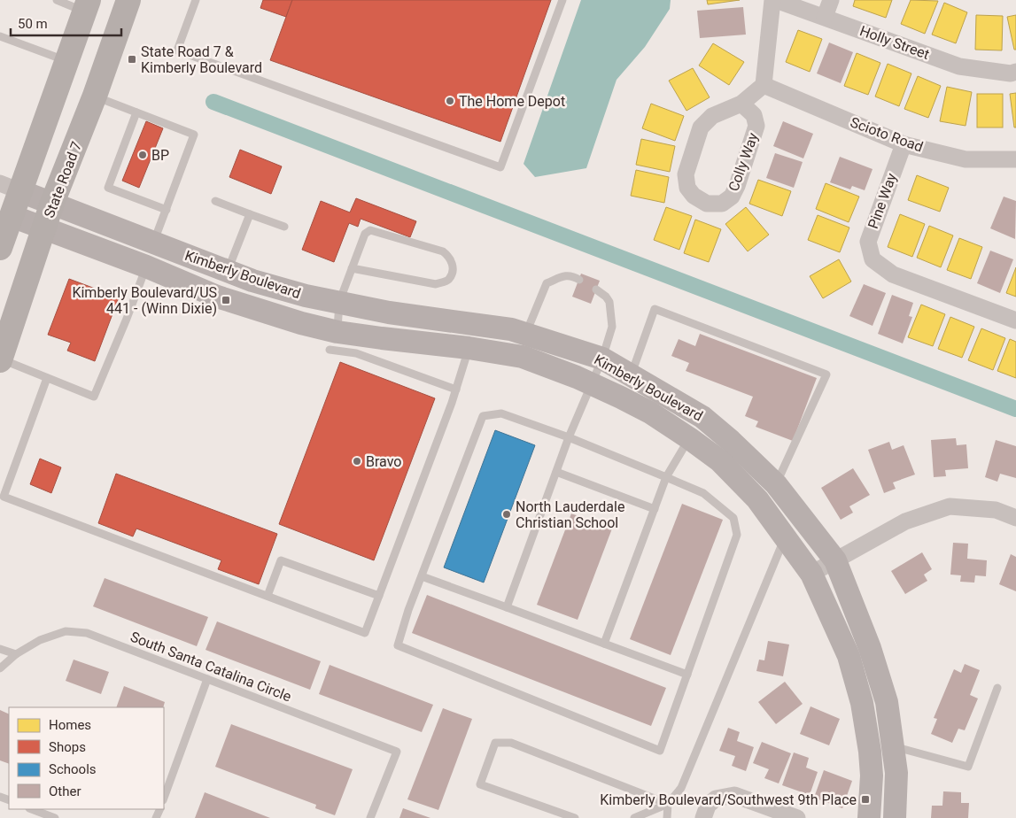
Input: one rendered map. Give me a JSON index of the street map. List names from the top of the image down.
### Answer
{
  "streets": {
    "main road": ["State Road 7"],
    "street": [
      "Holly Street",
      "Scioto Road",
      "Colly Way",
      "Pine Way",
      "Kimberly Boulevard"
    ],
    "lane": ["South Santa Catalina Circle"]
  },
  "crossings": [
    ["Scioto Road", "Colly Way"],
    ["Scioto Road", "Pine Way"],
    ["State Road 7", "Kimberly Boulevard"]
  ],
  "places": {
    "transit": ["State Road 7 & Kimberly Boulevard", "Kimberly Boulevard/US 441 - (Winn Dixie)", "Kimberly Boulevard/Southwest 9th Place"],
    "other": [
      "The Home Depot",
      "BP",
      "Bravo",
      "North Lauderdale Christian School"
    ]
  },
  "legend": [
    "Homes",
    "Shops",
    "Schools",
    "Other"
  ],
  "scale_bar": "50 m"
}
